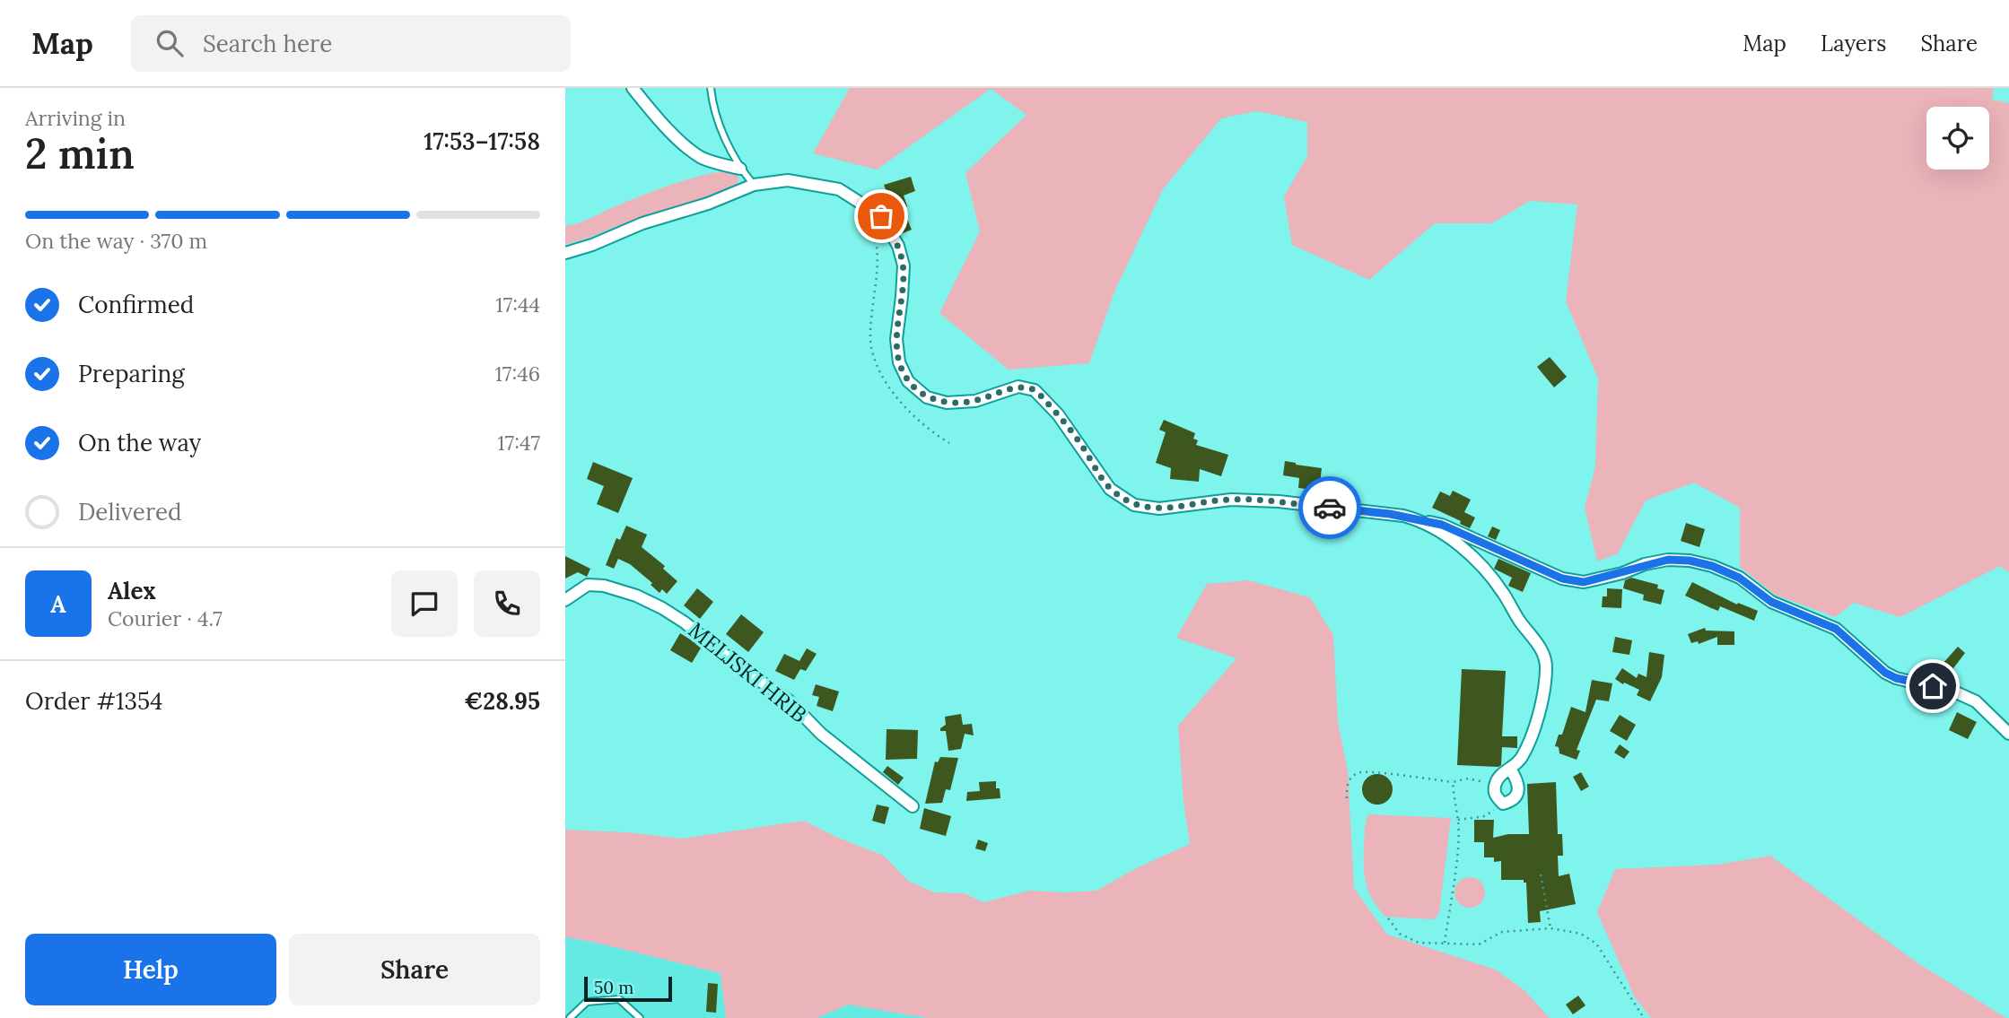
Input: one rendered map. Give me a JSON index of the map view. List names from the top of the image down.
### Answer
{
  "streets": {
    "street": ["MELJSKI HRIB"]
  },
  "scale_bar": "50 m",
  "page": {
    "header": "Map",
    "search": "Search here",
    "nav": ["Map", "Layers", "Share"],
    "heading": ["2 min", "Arriving in", "17:53–17:58"],
    "panel": [
      "Alex",
      "Courier · 4.7",
      "Order #1354",
      "€28.95"
    ],
    "bar": "On the way · 370 m",
    "list": [
      ["Confirmed", "17:44"],
      ["Preparing", "17:46"],
      ["On the way", "17:47"],
      "Delivered"
    ],
    "round": "A",
    "buttons": ["Help", "Share"],
    "scale": "50 m"
  }
}
